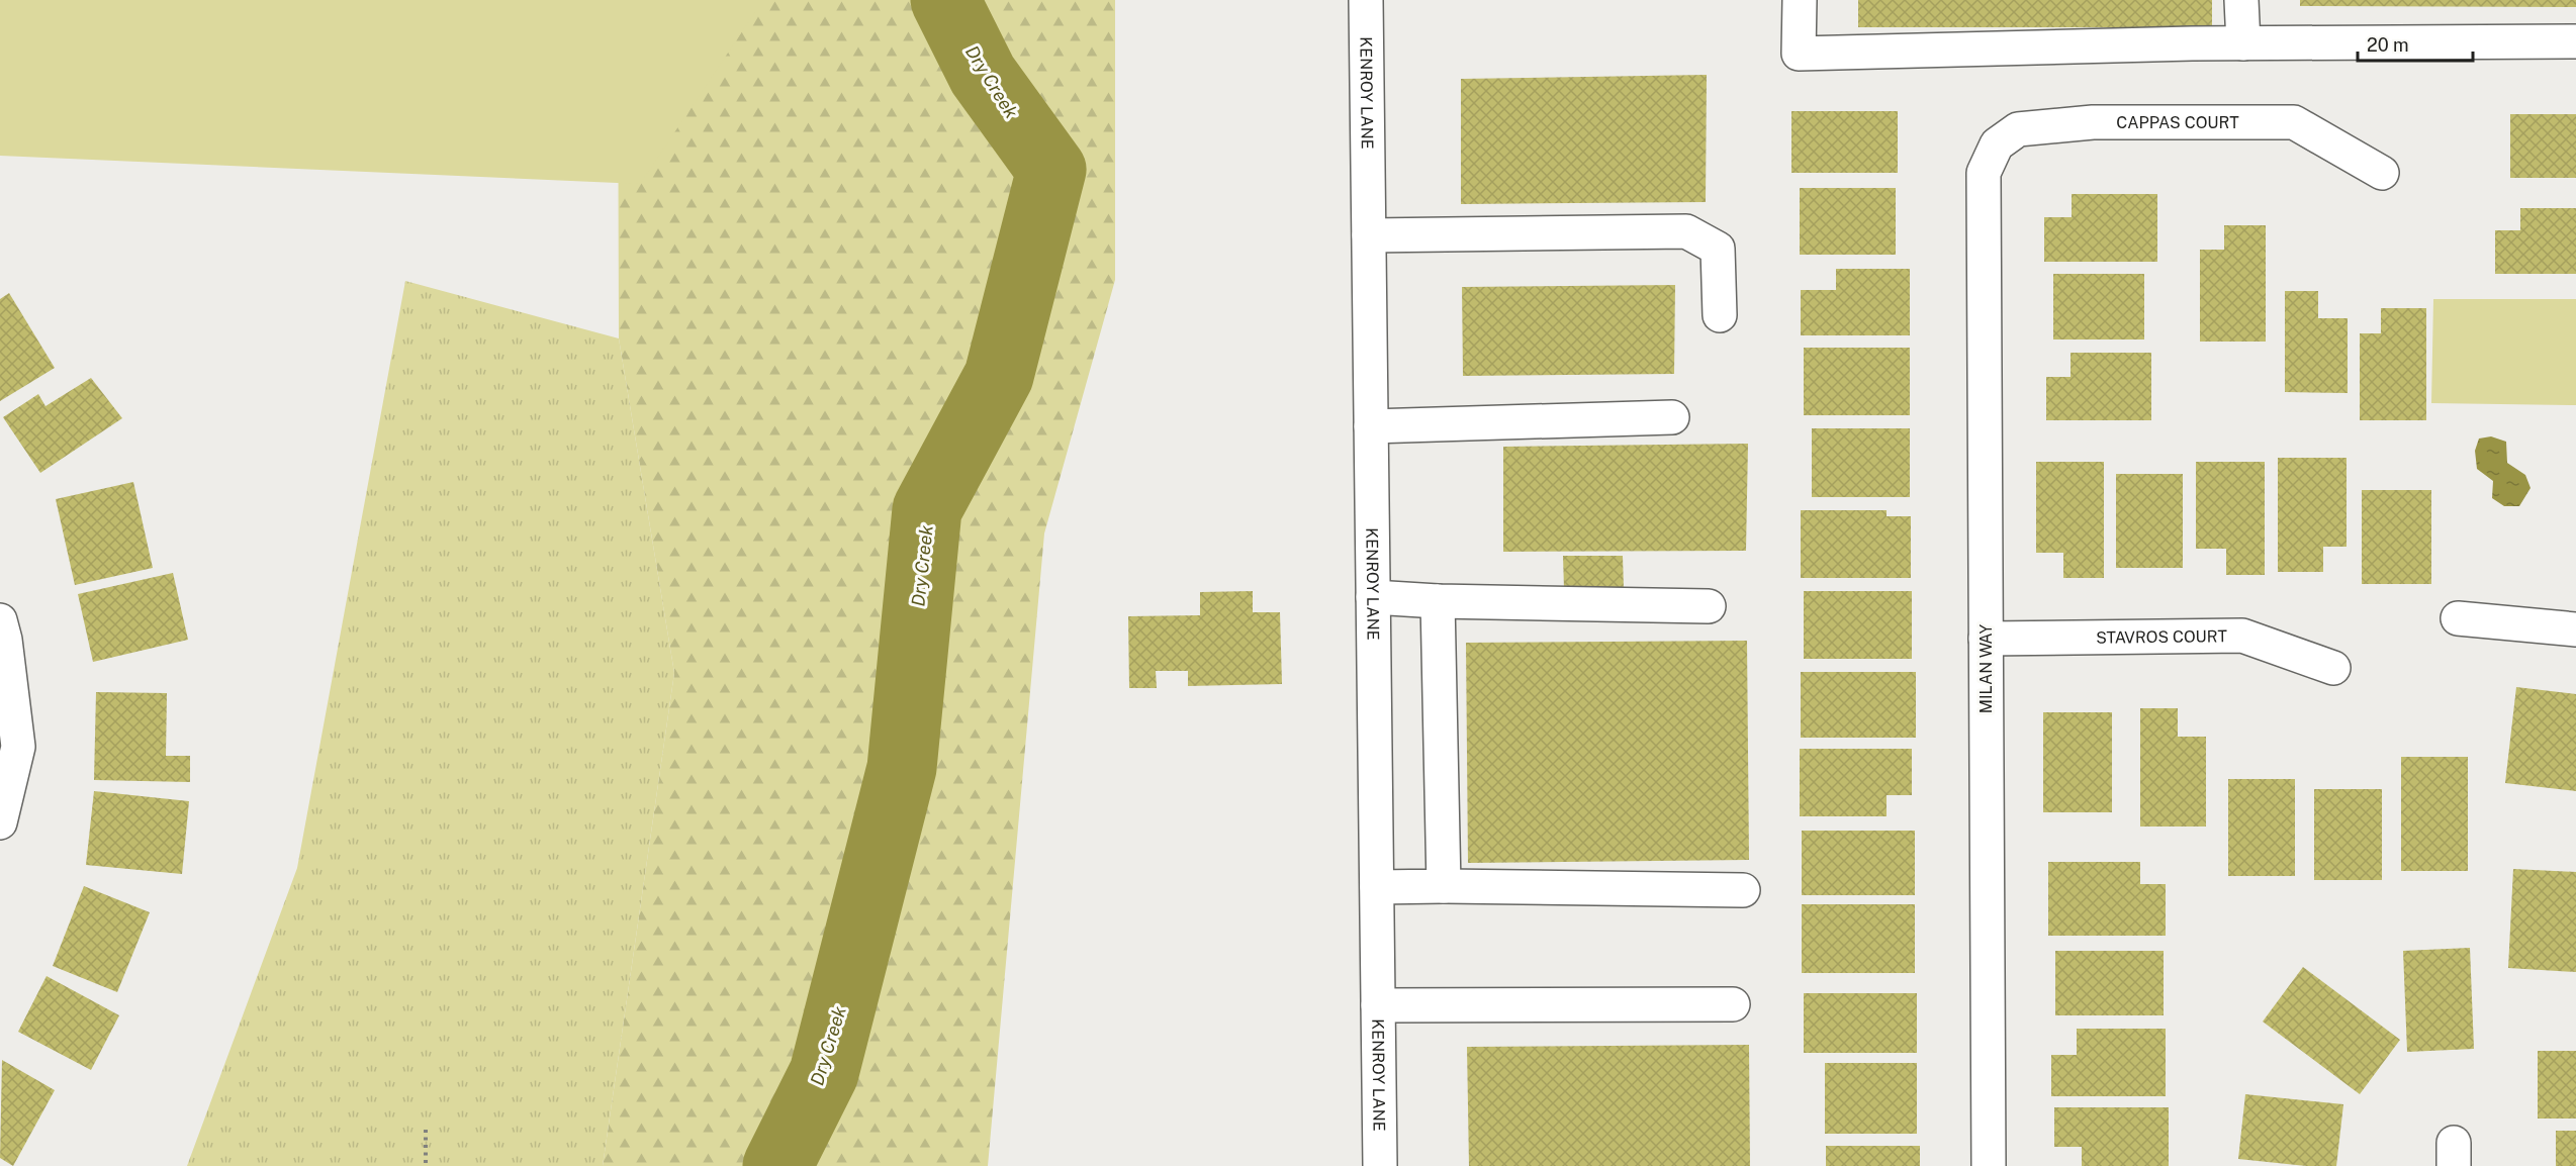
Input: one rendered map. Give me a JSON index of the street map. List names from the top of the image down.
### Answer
{
  "streets": {
    "street": [
      "KENROY LANE",
      "CAPPAS COURT",
      "STAVROS COURT",
      "MILAN WAY"
    ]
  },
  "crossings": [
    ["CAPPAS COURT", "MILAN WAY"],
    ["STAVROS COURT", "MILAN WAY"]
  ],
  "water": ["Dry Creek"],
  "scale_bar": "20 m"
}
